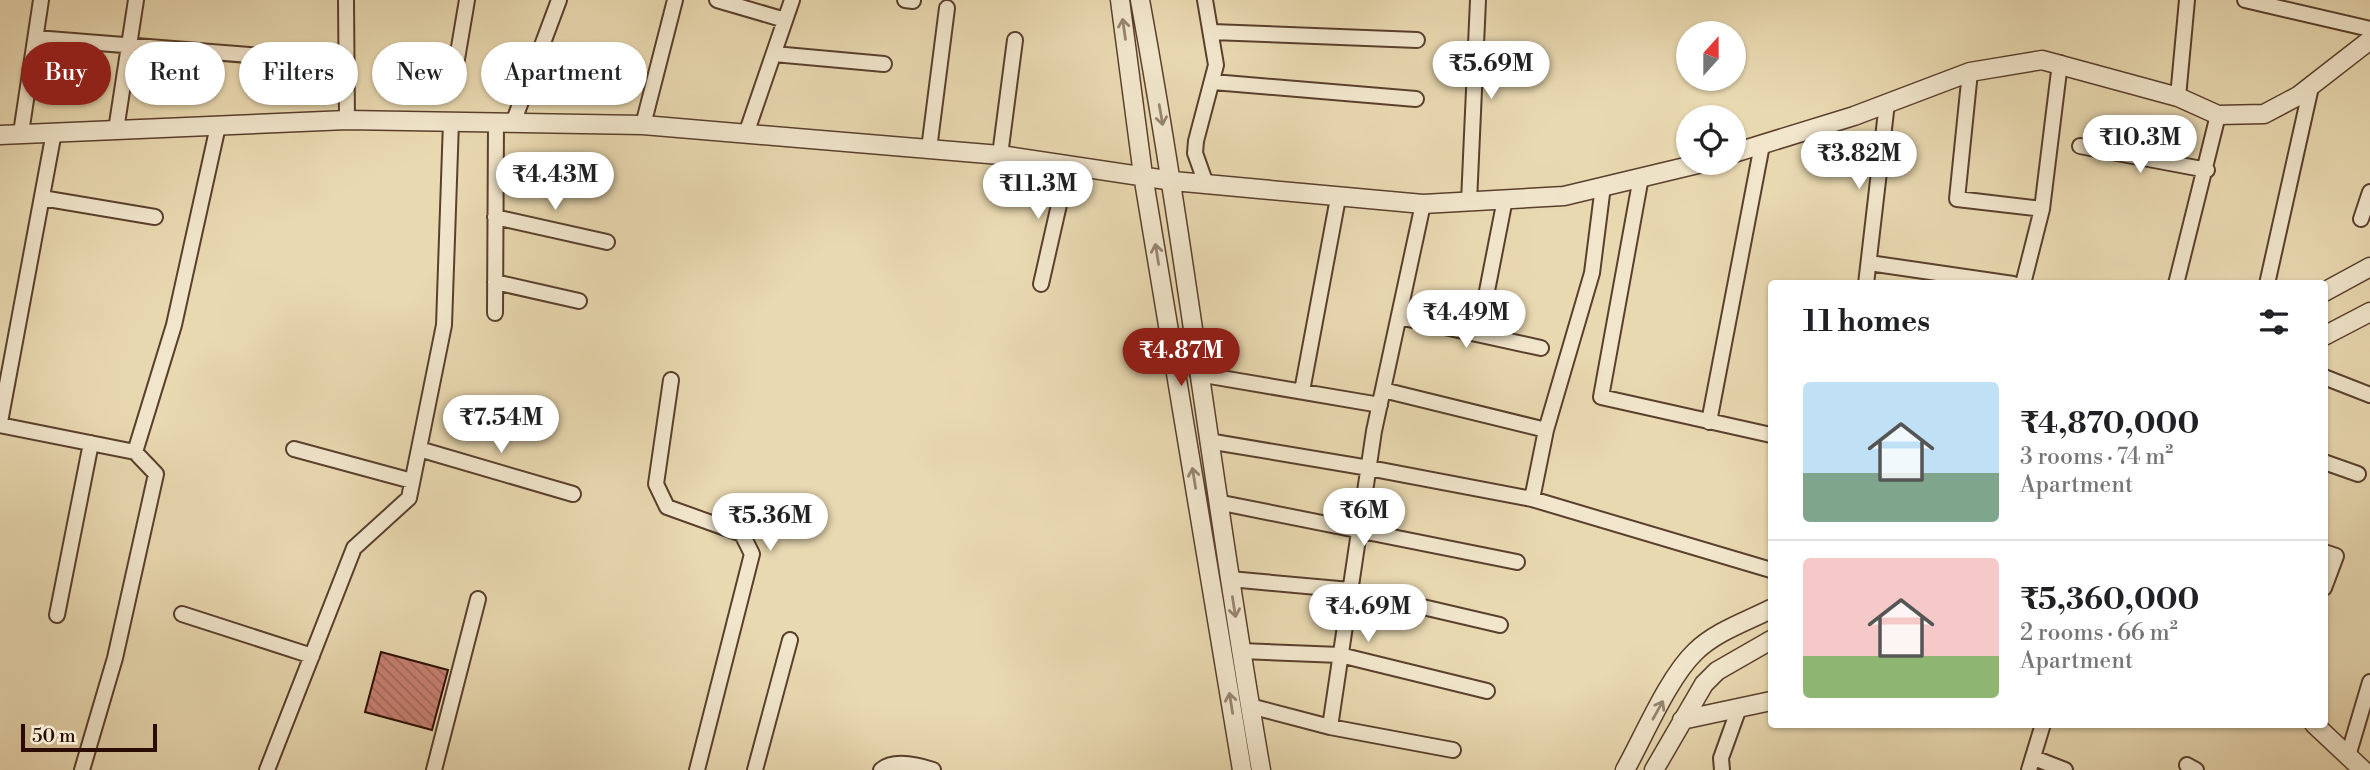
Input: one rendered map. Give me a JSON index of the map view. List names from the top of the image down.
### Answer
{
  "scale_bar": "50 m",
  "north": "top",
  "page": {
    "price": [
      "₹5.69M",
      "₹10.3M",
      "₹3.82M",
      "₹4.43M",
      "₹11.3M",
      "₹4.49M",
      "₹4.87M",
      "₹7.54M",
      "₹6M",
      "₹5.36M",
      "₹4.69M"
    ],
    "chip": [
      "Buy",
      "Rent",
      "Filters",
      "New",
      "Apartment"
    ],
    "heading": "11 homes",
    "list": [
      {
        "name": "₹4,870,000",
        "note": "3 rooms · 74 m² · Apartment"
      },
      {
        "name": "₹5,360,000",
        "note": "2 rooms · 66 m² · Apartment"
      }
    ],
    "scale": "50 m"
  }
}
